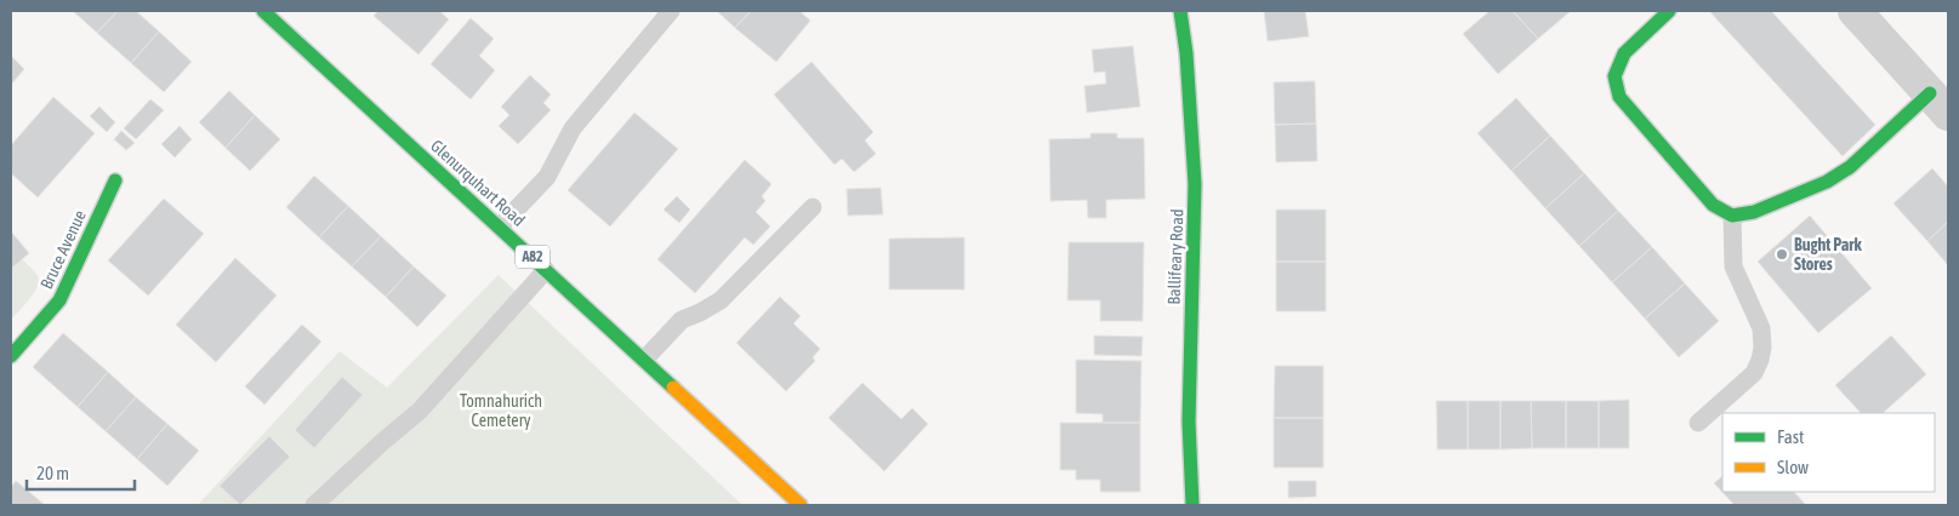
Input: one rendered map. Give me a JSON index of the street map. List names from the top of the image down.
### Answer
{
  "streets": {
    "main road": [
      "Glenurquhart Road",
      "Bruce Avenue",
      "A82",
      "Ballifeary Road"
    ]
  },
  "parks": ["Tomnahurich Cemetery"],
  "places": ["Bught Park Stores"],
  "legend": ["Fast", "Slow"],
  "scale_bar": "20 m"
}
